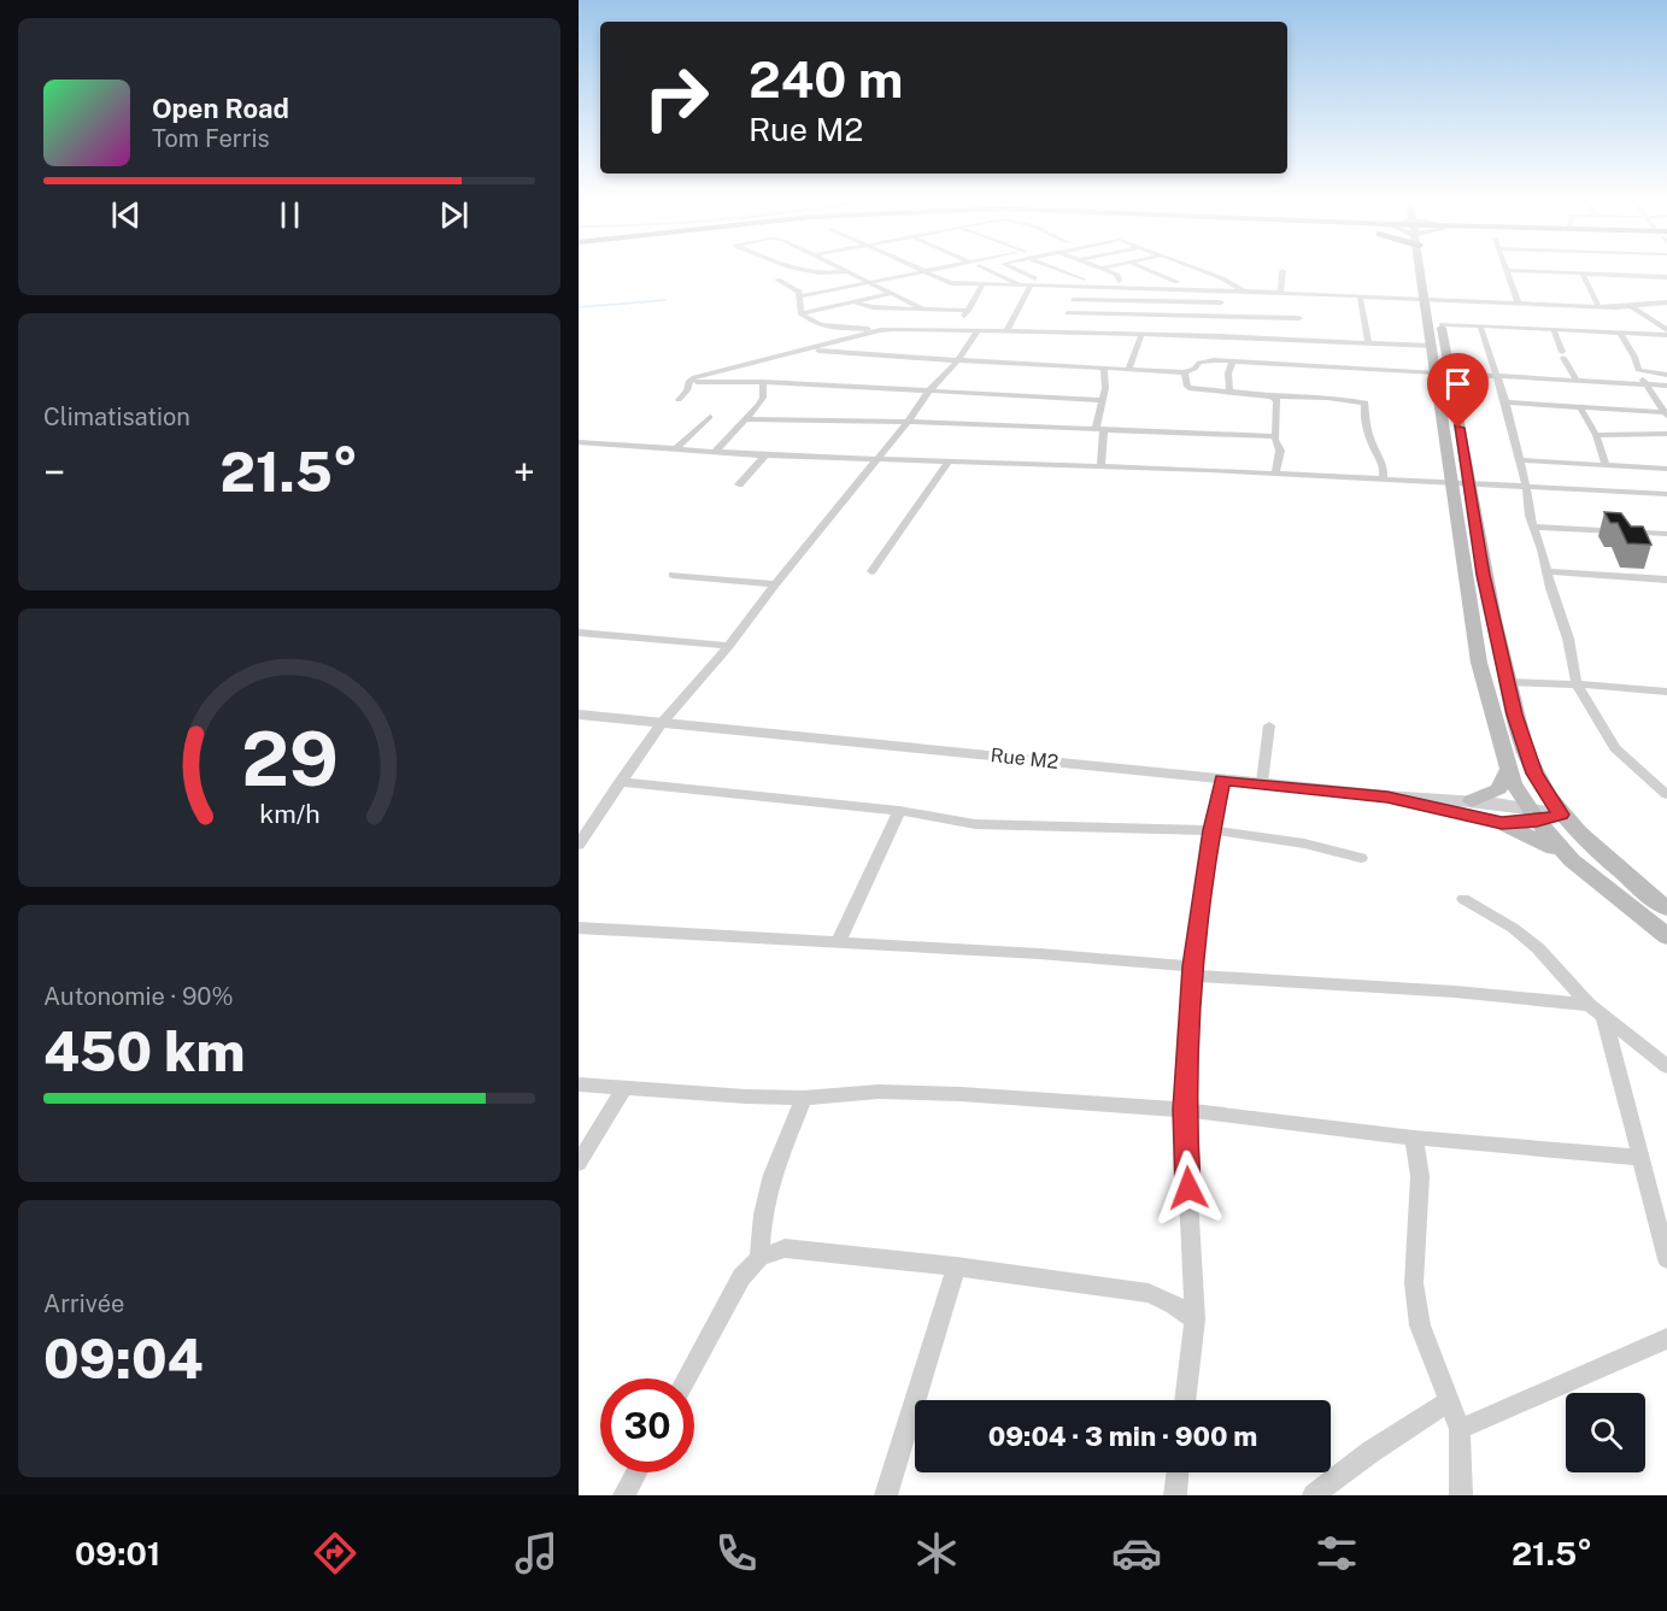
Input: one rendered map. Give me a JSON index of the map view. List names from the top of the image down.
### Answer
{
  "streets": {
    "street": ["Rue M2"]
  },
  "page": {
    "turn": ["240 m", "Rue M2"],
    "song": ["Open Road", "Tom Ferris"],
    "tile": [
      "Climatisation",
      ["Autonomie · 90%", "450 km"],
      ["Arrivée", "09:04"]
    ],
    "heat": ["−", "21.5°", "+"],
    "limit": "30",
    "trip": "09:04 · 3 min · 900 m",
    "tabs": ["09:01", "21.5°"],
    "gauge": ["29", "km/h"]
  }
}
